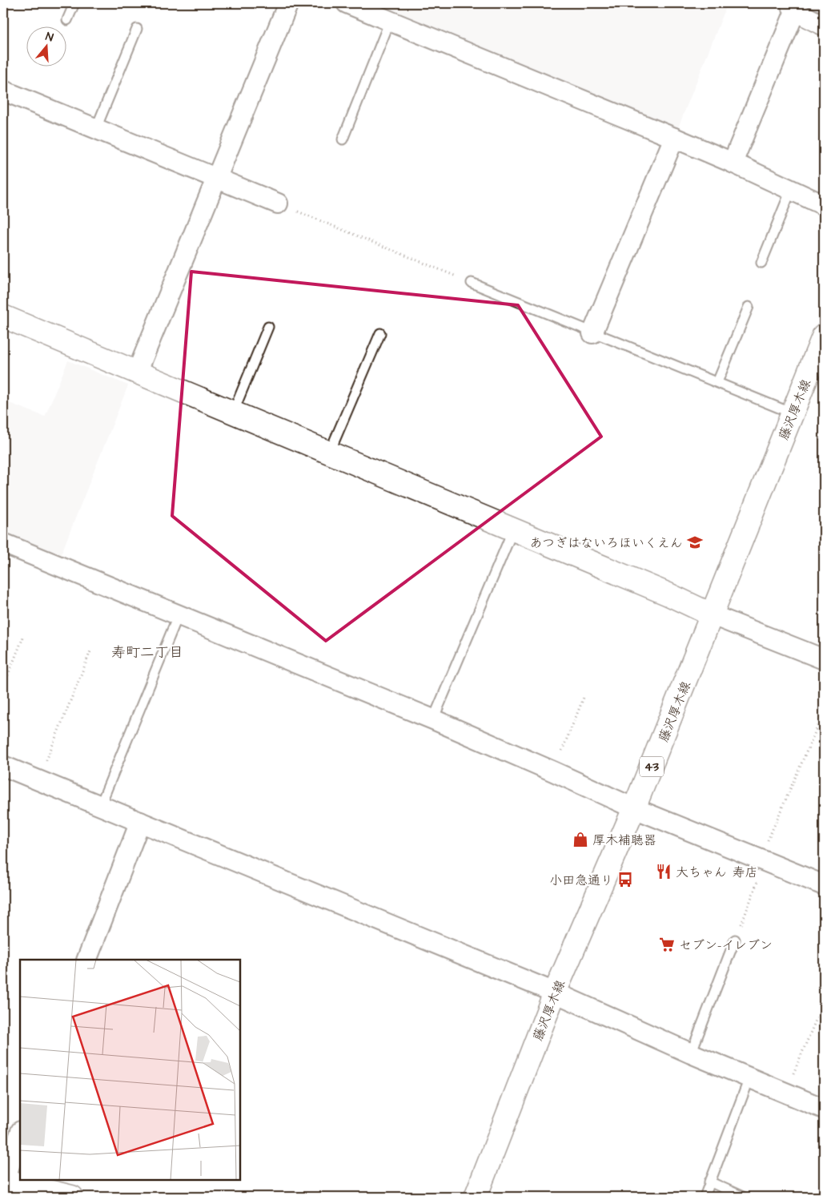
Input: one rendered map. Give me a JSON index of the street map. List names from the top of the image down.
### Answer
{
  "streets": {
    "main road": ["藤沢厚木線", "43"]
  },
  "districts": ["寿町二丁目"],
  "places": {
    "school or university": ["あつぎはないろほいくえん"],
    "shop": ["厚木補聴器"],
    "restaurant": ["大ちゃん 寿店"],
    "bus stop": ["小田急通り"],
    "supermarket": ["セブン-イレブン"]
  },
  "north": "top"
}
